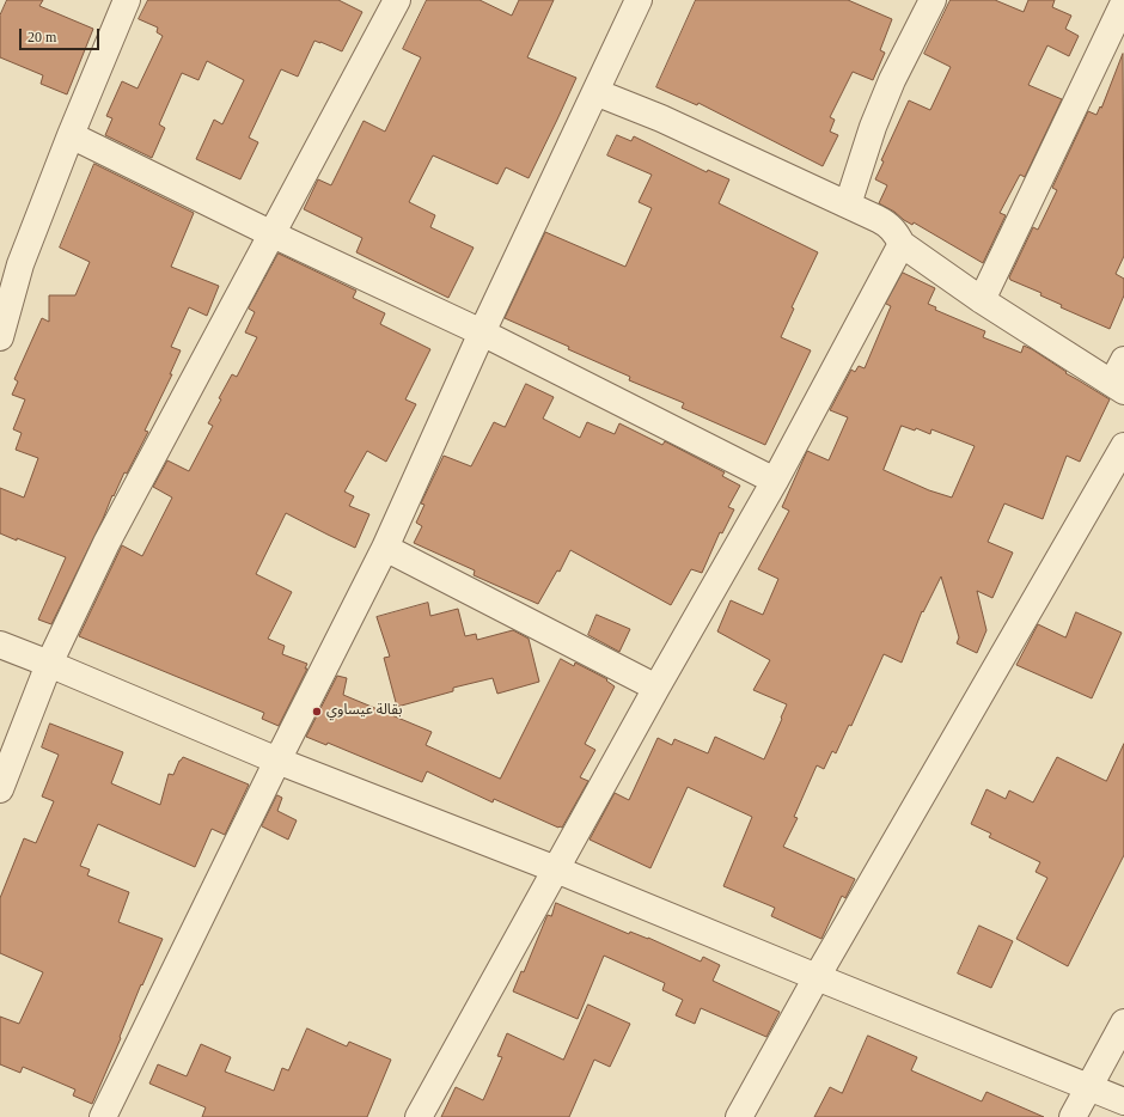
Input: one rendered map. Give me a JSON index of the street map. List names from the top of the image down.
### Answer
{
  "places": ["بقالة عيساوي"],
  "scale_bar": "20 m"
}
